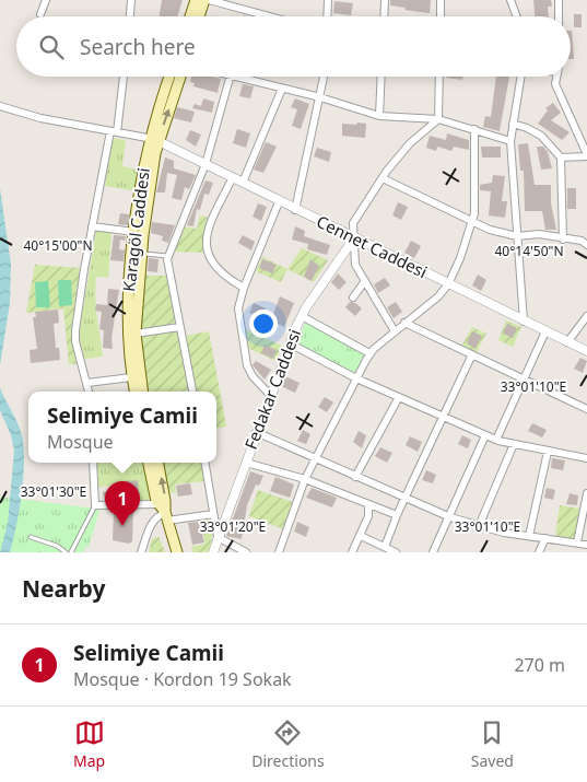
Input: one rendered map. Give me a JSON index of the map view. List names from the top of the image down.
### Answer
{
  "streets": {
    "main road": ["Karagöl Caddesi"],
    "street": ["Cennet Caddesi", "Fedakar Caddesi"]
  },
  "crossings": [
    ["Karagöl Caddesi", "Cennet Caddesi"],
    ["Cennet Caddesi", "Fedakar Caddesi"]
  ],
  "page": {
    "search": "Search here",
    "popup": ["Selimiye Camii", "Mosque"],
    "pins": "1",
    "heading": "Nearby",
    "list": [
      {
        "mark": "1",
        "name": "Selimiye Camii",
        "note": "Mosque · Kordon 19 Sokak",
        "value": "270 m"
      }
    ],
    "nav": ["Map", "Directions", "Saved"]
  },
  "coordinates": [
    "40°15'00\"N",
    "40°14'50\"N",
    "33°01'10\"E",
    "33°01'30\"E",
    "33°01'20\"E"
  ]
}
